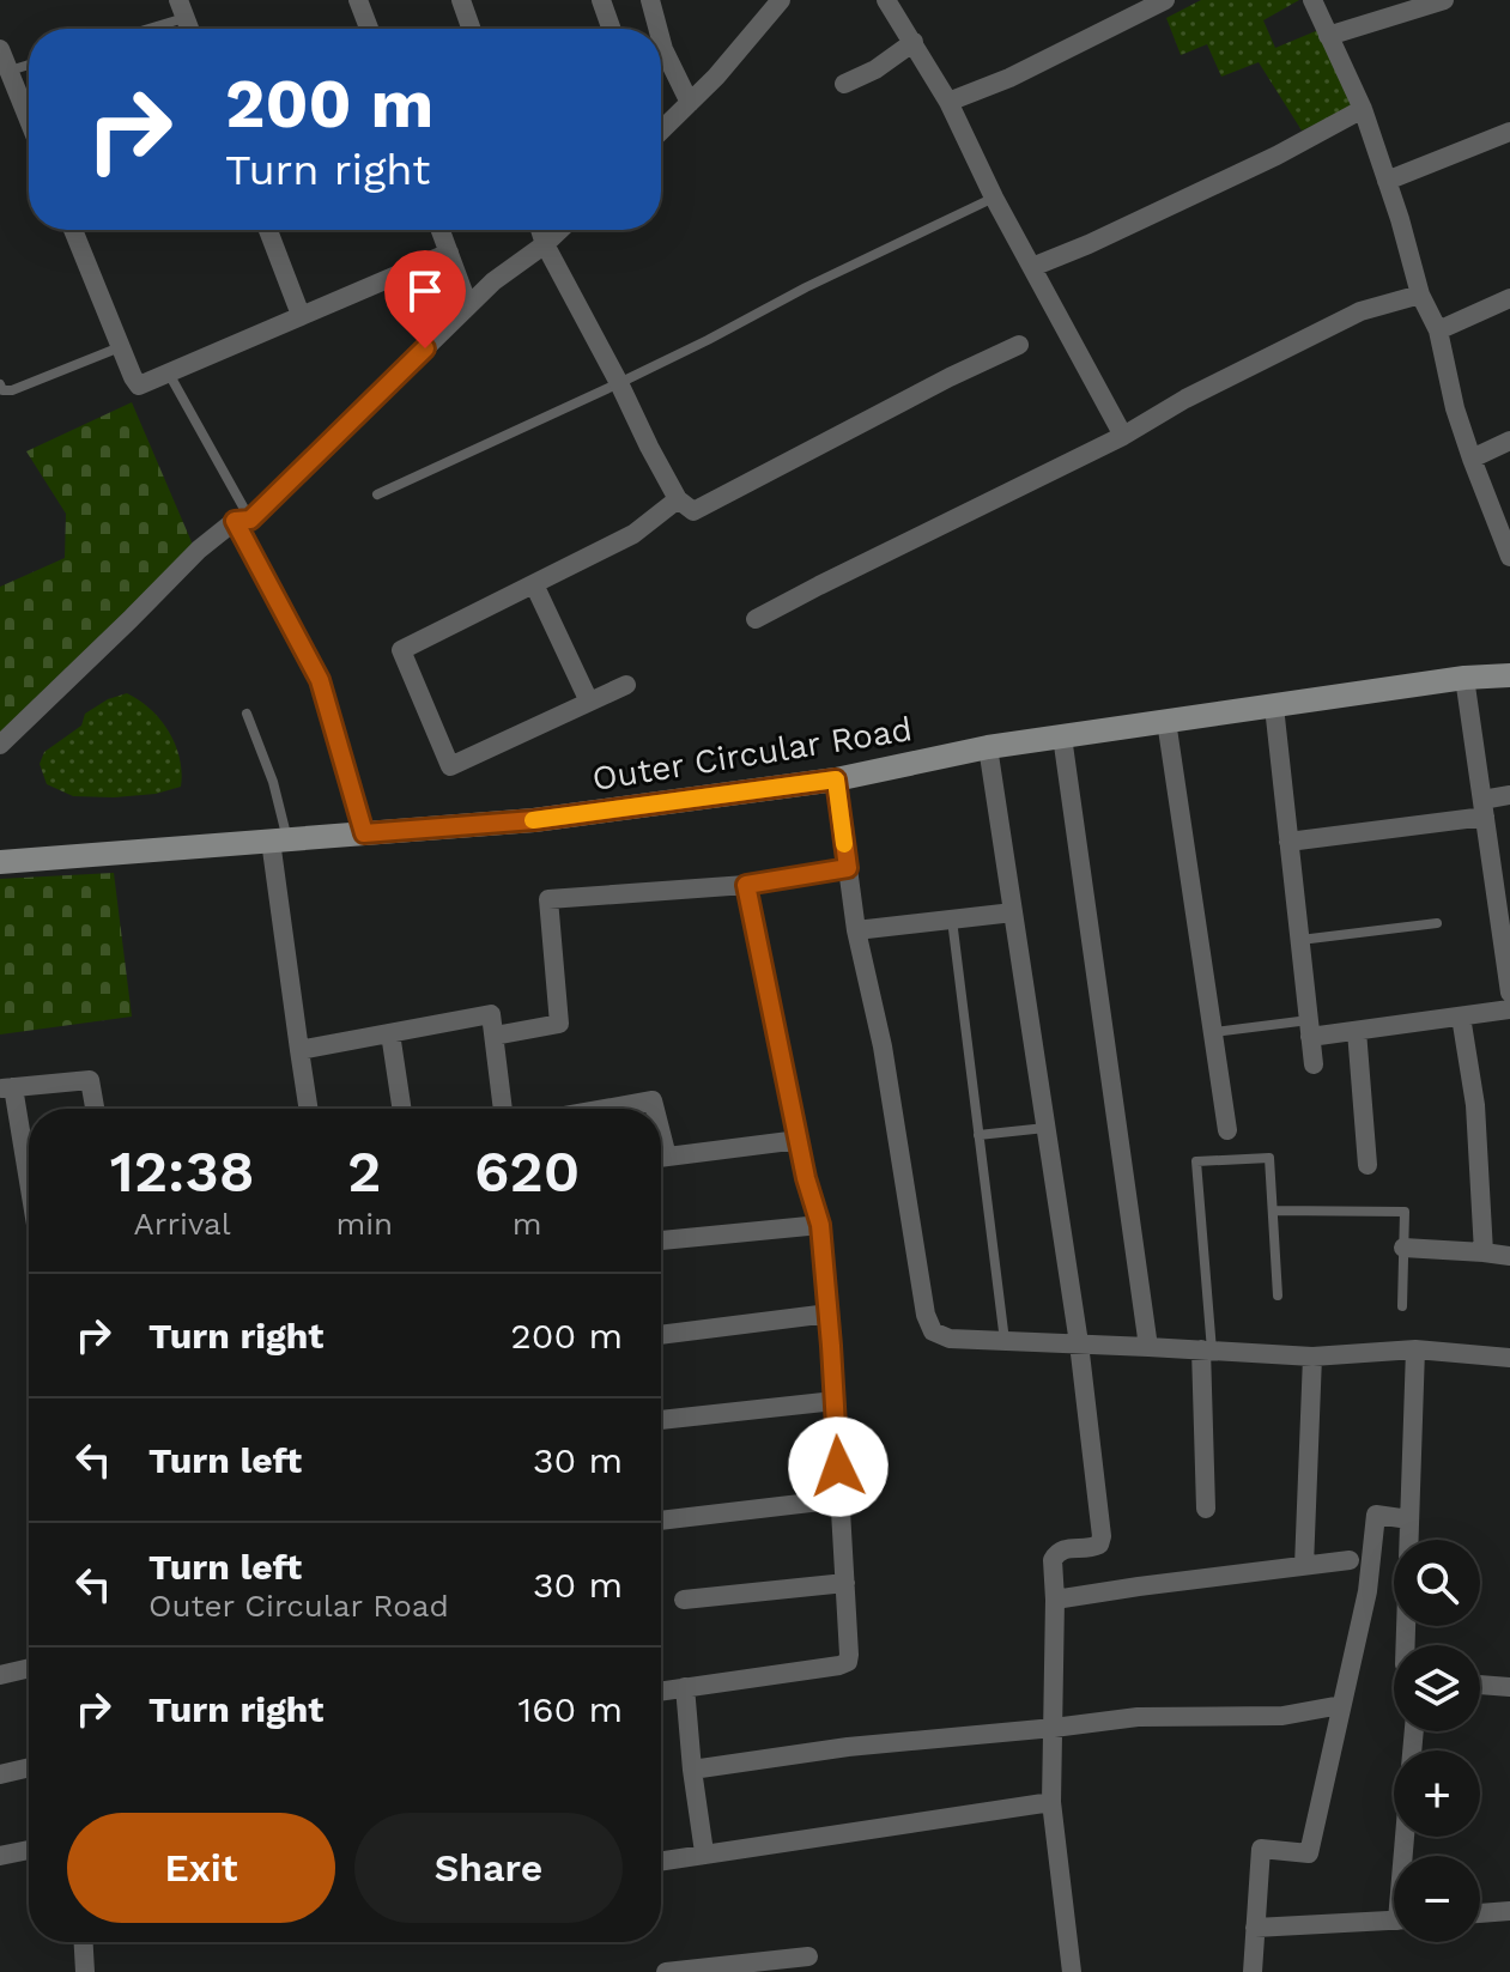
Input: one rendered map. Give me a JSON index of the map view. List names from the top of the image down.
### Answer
{
  "streets": {
    "main road": ["Outer Circular Road"]
  },
  "page": {
    "turn": ["200 m", "Turn right"],
    "eta": [
      "12:38",
      "Arrival",
      "2",
      "min",
      "620",
      "m"
    ],
    "list": [
      {
        "name": "Turn right",
        "value": "200 m"
      },
      {
        "name": "Turn left",
        "value": "30 m"
      },
      {
        "name": "Turn left",
        "note": "Outer Circular Road",
        "value": "30 m"
      },
      {
        "name": "Turn right",
        "value": "160 m"
      }
    ],
    "map_buttons": ["+", "−"],
    "buttons": ["Exit", "Share"]
  }
}
